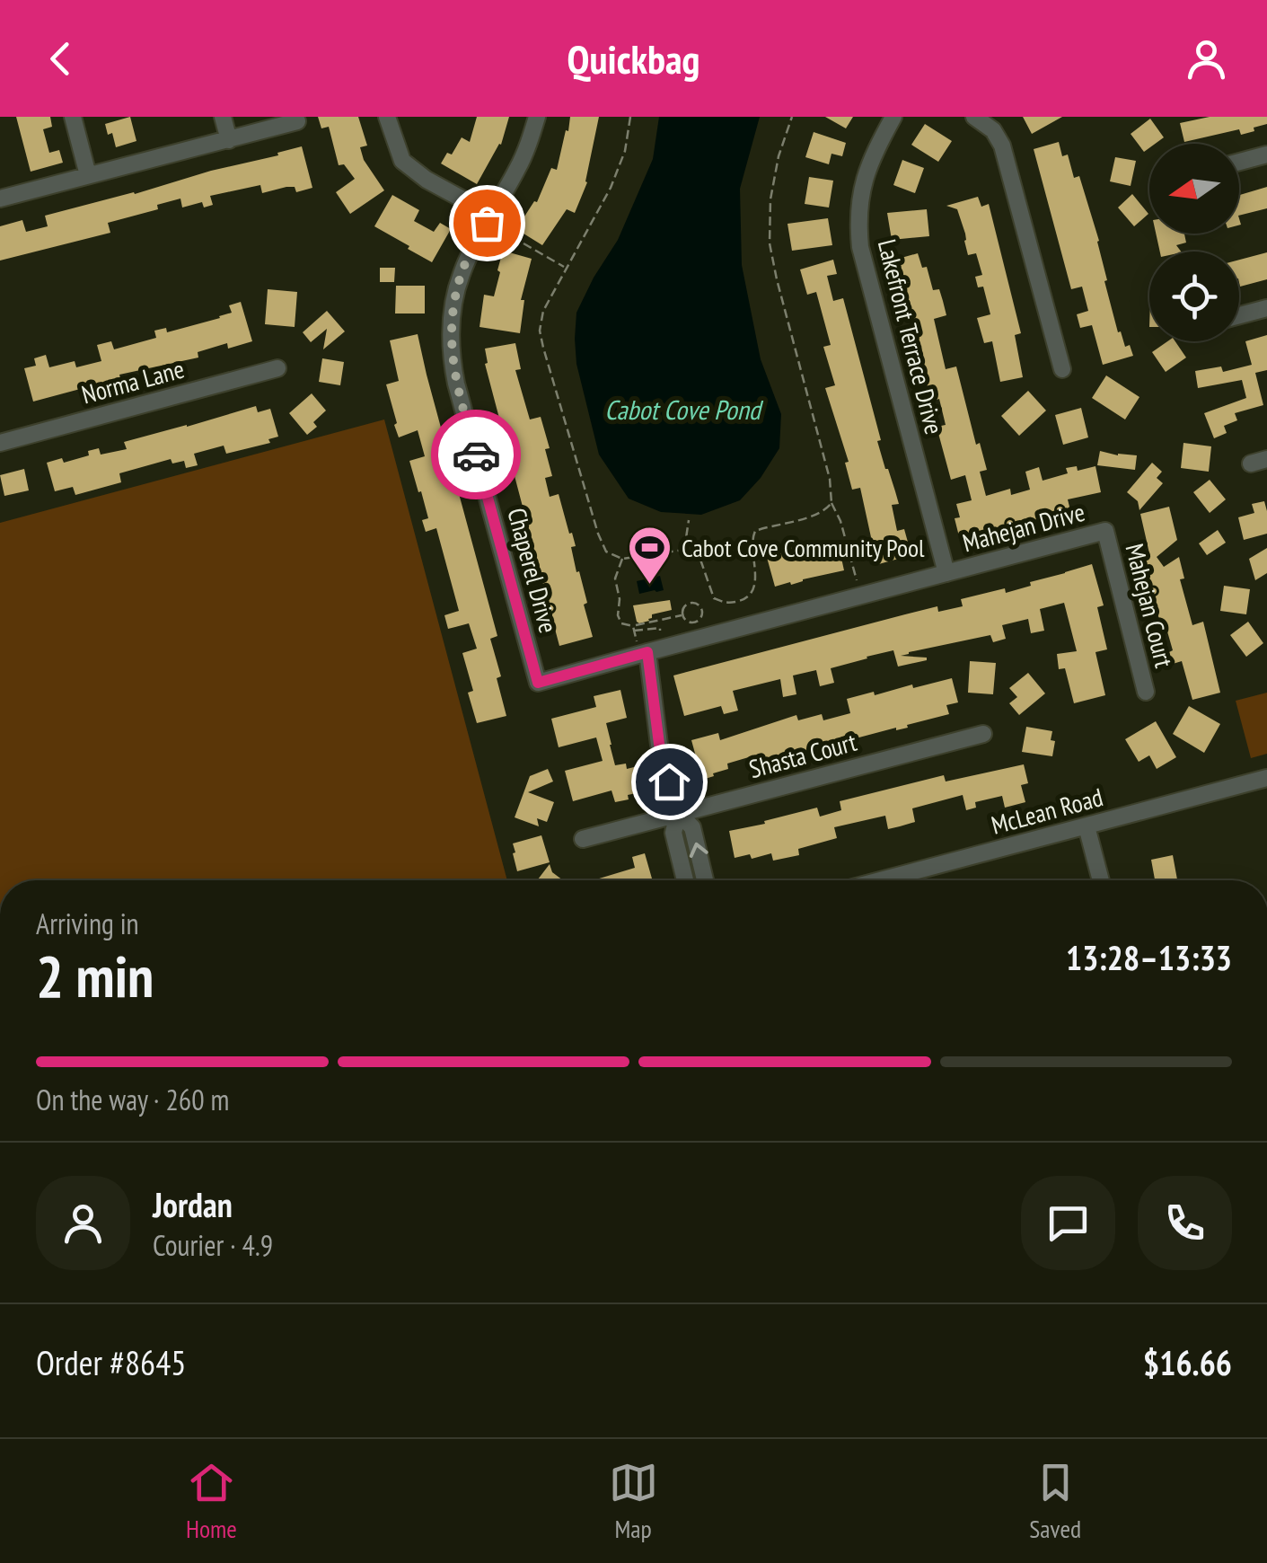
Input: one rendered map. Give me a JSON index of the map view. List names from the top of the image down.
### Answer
{
  "streets": {
    "street": [
      "Lakefront Terrace Drive",
      "Norma Lane",
      "Mahejan Drive",
      "Chaperel Drive",
      "Mahejan Court",
      "Shasta Court",
      "McLean Road"
    ]
  },
  "crossings": [
    ["Lakefront Terrace Drive", "Mahejan Drive"],
    ["Mahejan Drive", "Chaperel Drive"],
    ["Mahejan Drive", "Mahejan Court"]
  ],
  "water": ["Cabot Cove Pond"],
  "places": {
    "sports": ["Cabot Cove Community Pool"]
  },
  "north": "left",
  "page": {
    "header": "Quickbag",
    "heading": ["2 min", "Arriving in", "13:28–13:33"],
    "panel": [
      "Jordan",
      "Courier · 4.9",
      "Order #8645",
      "$16.66"
    ],
    "bar": "On the way · 260 m",
    "tabs": ["Home", "Map", "Saved"]
  }
}
